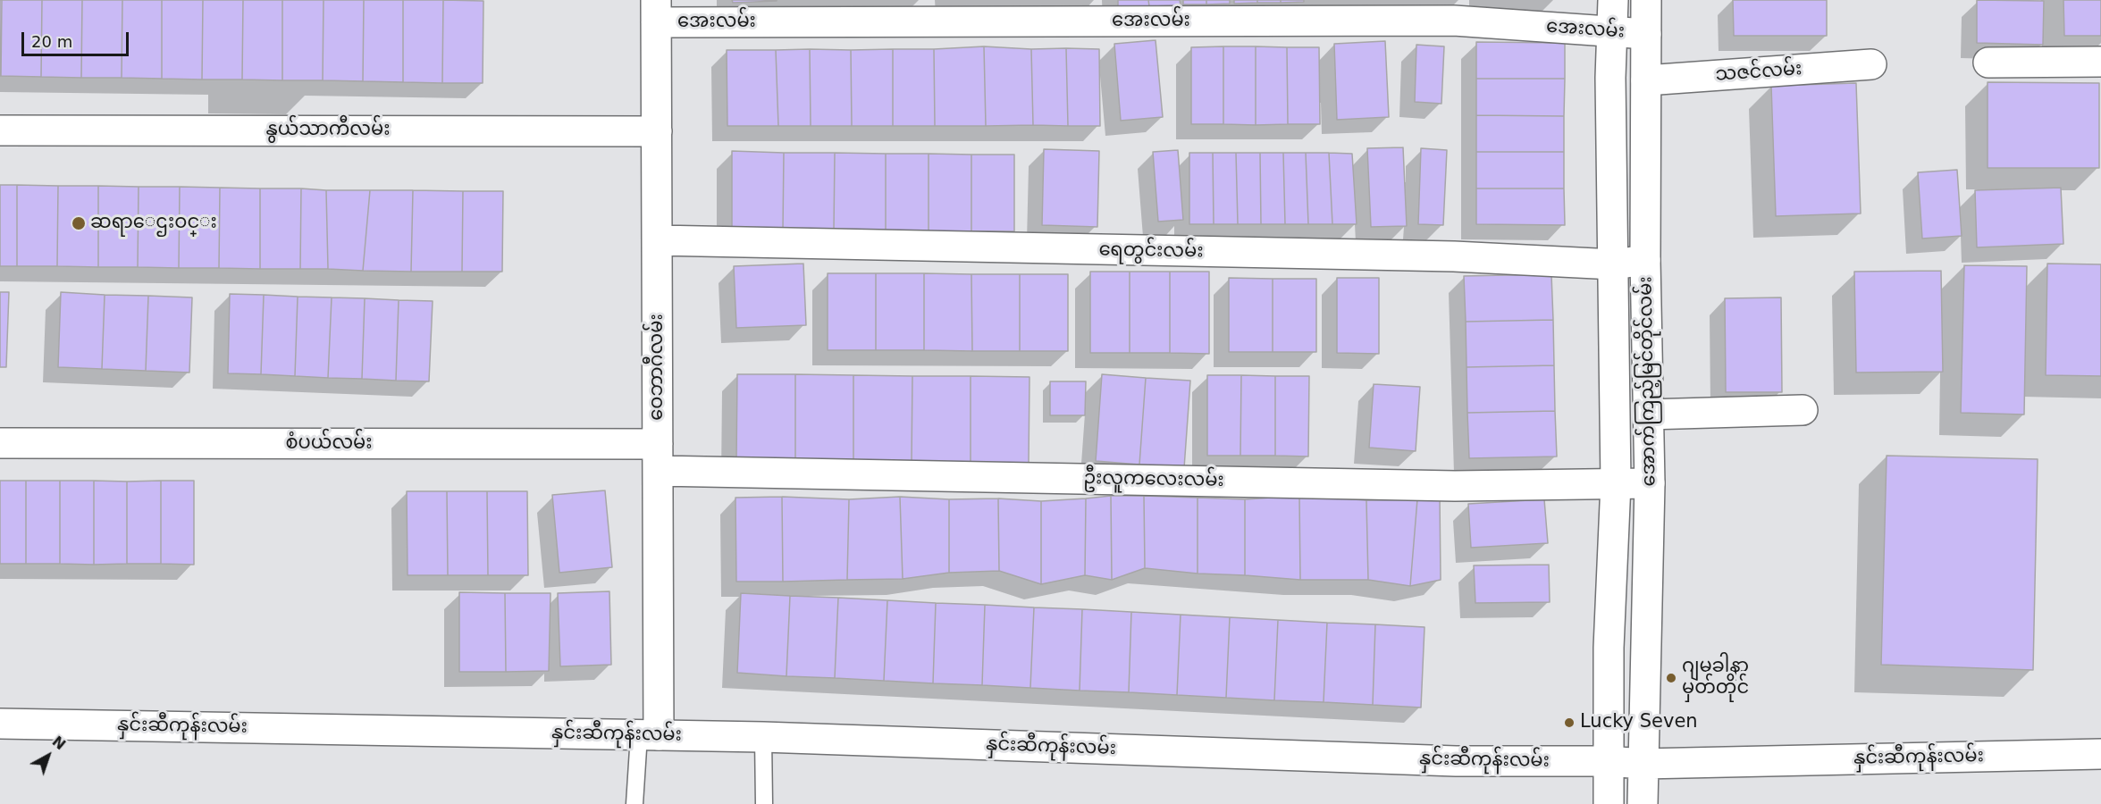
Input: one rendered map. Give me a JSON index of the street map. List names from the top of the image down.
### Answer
{
  "streets": {
    "street": [
      "အေးလမ်း",
      "သဇင်လမ်း",
      "နွယ်သာကီလမ်း",
      "ရေတွင်းလမ်း",
      "ဝေဘာဂီလမ်း",
      "အောက်ကြည့်မြင်တိုင်လမ်း",
      "စံပယ်လမ်း",
      "ဦးလူကလေးလမ်း",
      "နှင်းဆီကုန်းလမ်း"
    ]
  },
  "crossings": [
    ["အေးလမ်း", "ဝေဘာဂီလမ်း"],
    ["အေးလမ်း", "အောက်ကြည့်မြင်တိုင်လမ်း"],
    ["သဇင်လမ်း", "အောက်ကြည့်မြင်တိုင်လမ်း"],
    ["နွယ်သာကီလမ်း", "ဝေဘာဂီလမ်း"],
    ["ရေတွင်းလမ်း", "ဝေဘာဂီလမ်း"],
    ["ရေတွင်းလမ်း", "အောက်ကြည့်မြင်တိုင်လမ်း"],
    ["ဝေဘာဂီလမ်း", "စံပယ်လမ်း"],
    ["ဝေဘာဂီလမ်း", "ဦးလူကလေးလမ်း"],
    ["ဝေဘာဂီလမ်း", "နှင်းဆီကုန်းလမ်း"],
    ["အောက်ကြည့်မြင်တိုင်လမ်း", "ဦးလူကလေးလမ်း"],
    ["အောက်ကြည့်မြင်တိုင်လမ်း", "နှင်းဆီကုန်းလမ်း"],
    ["စံပယ်လမ်း", "ဦးလူကလေးလမ်း"]
  ],
  "places": ["ဆရာေဌးဝင္း", "ဂျမခါနာ မှတ်တိုင်", "Lucky Seven"],
  "scale_bar": "20 m",
  "north": "top right"
}
